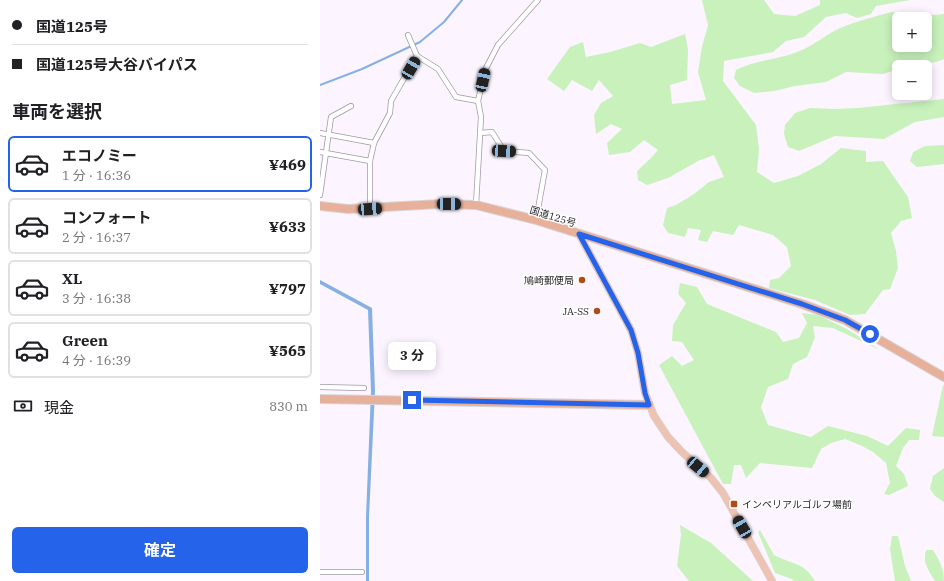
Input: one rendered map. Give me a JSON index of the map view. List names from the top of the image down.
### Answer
{
  "streets": {
    "highway": ["国道125号"]
  },
  "places": {
    "other": ["鳩崎郵便局", "JA-SS"],
    "transit": ["インペリアルゴルフ場前"]
  },
  "page": {
    "banner": ["国道125号", "国道125号大谷バイパス"],
    "map_buttons": ["+", "−"],
    "heading": "車両を選択",
    "list": [
      {
        "name": "エコノミー",
        "note": "1 分 · 16:36",
        "value": "¥469"
      },
      {
        "name": "コンフォート",
        "note": "2 分 · 16:37",
        "value": "¥633"
      },
      {
        "name": "XL",
        "note": "3 分 · 16:38",
        "value": "¥797"
      },
      {
        "name": "Green",
        "note": "4 分 · 16:39",
        "value": "¥565"
      }
    ],
    "bubble": "3 分",
    "pay": ["現金", "830 m"],
    "buttons": "確定"
  }
}
